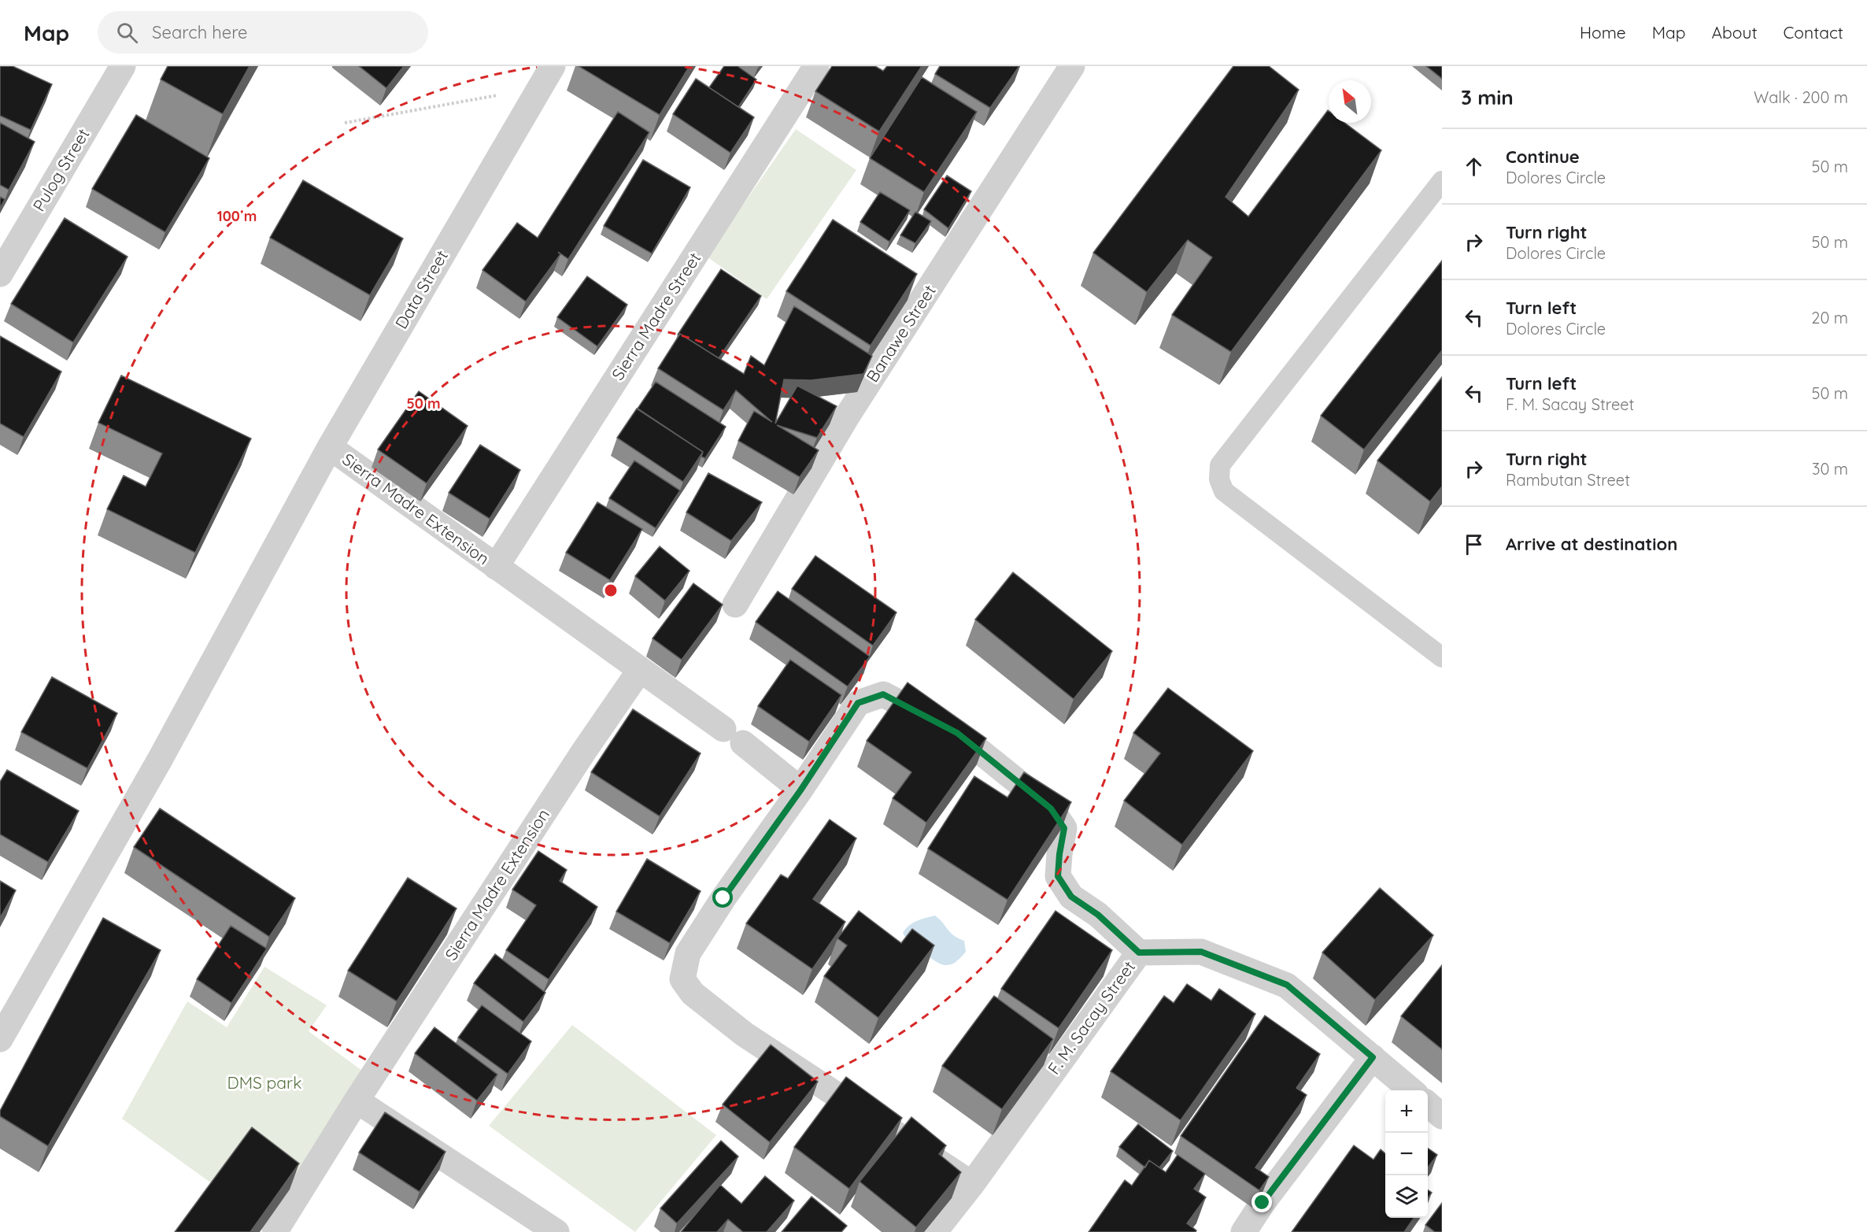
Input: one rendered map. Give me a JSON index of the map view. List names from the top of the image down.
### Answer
{
  "streets": {
    "street": [
      "Pulog Street",
      "Data Street",
      "Sierra Madre Street",
      "Banawe Street",
      "Sierra Madre Extension",
      "F. M. Sacay Street"
    ]
  },
  "crossings": [
    ["Data Street", "Sierra Madre Extension"],
    ["Sierra Madre Street", "Sierra Madre Extension"]
  ],
  "parks": ["DMS park"],
  "north": "top left",
  "page": {
    "header": "Map",
    "search": "Search here",
    "nav": [
      "Home",
      "Map",
      "About",
      "Contact"
    ],
    "heading": ["3 min", "Walk · 200 m"],
    "list": [
      ["Continue", "Dolores Circle", "50 m"],
      ["Turn right", "Dolores Circle", "50 m"],
      ["Turn left", "Dolores Circle", "20 m"],
      ["Turn left", "F. M. Sacay Street", "50 m"],
      ["Turn right", "Rambutan Street", "30 m"],
      "Arrive at destination"
    ],
    "map_buttons": ["+", "−"]
  },
  "rings": ["100 m", "50 m"]
}
